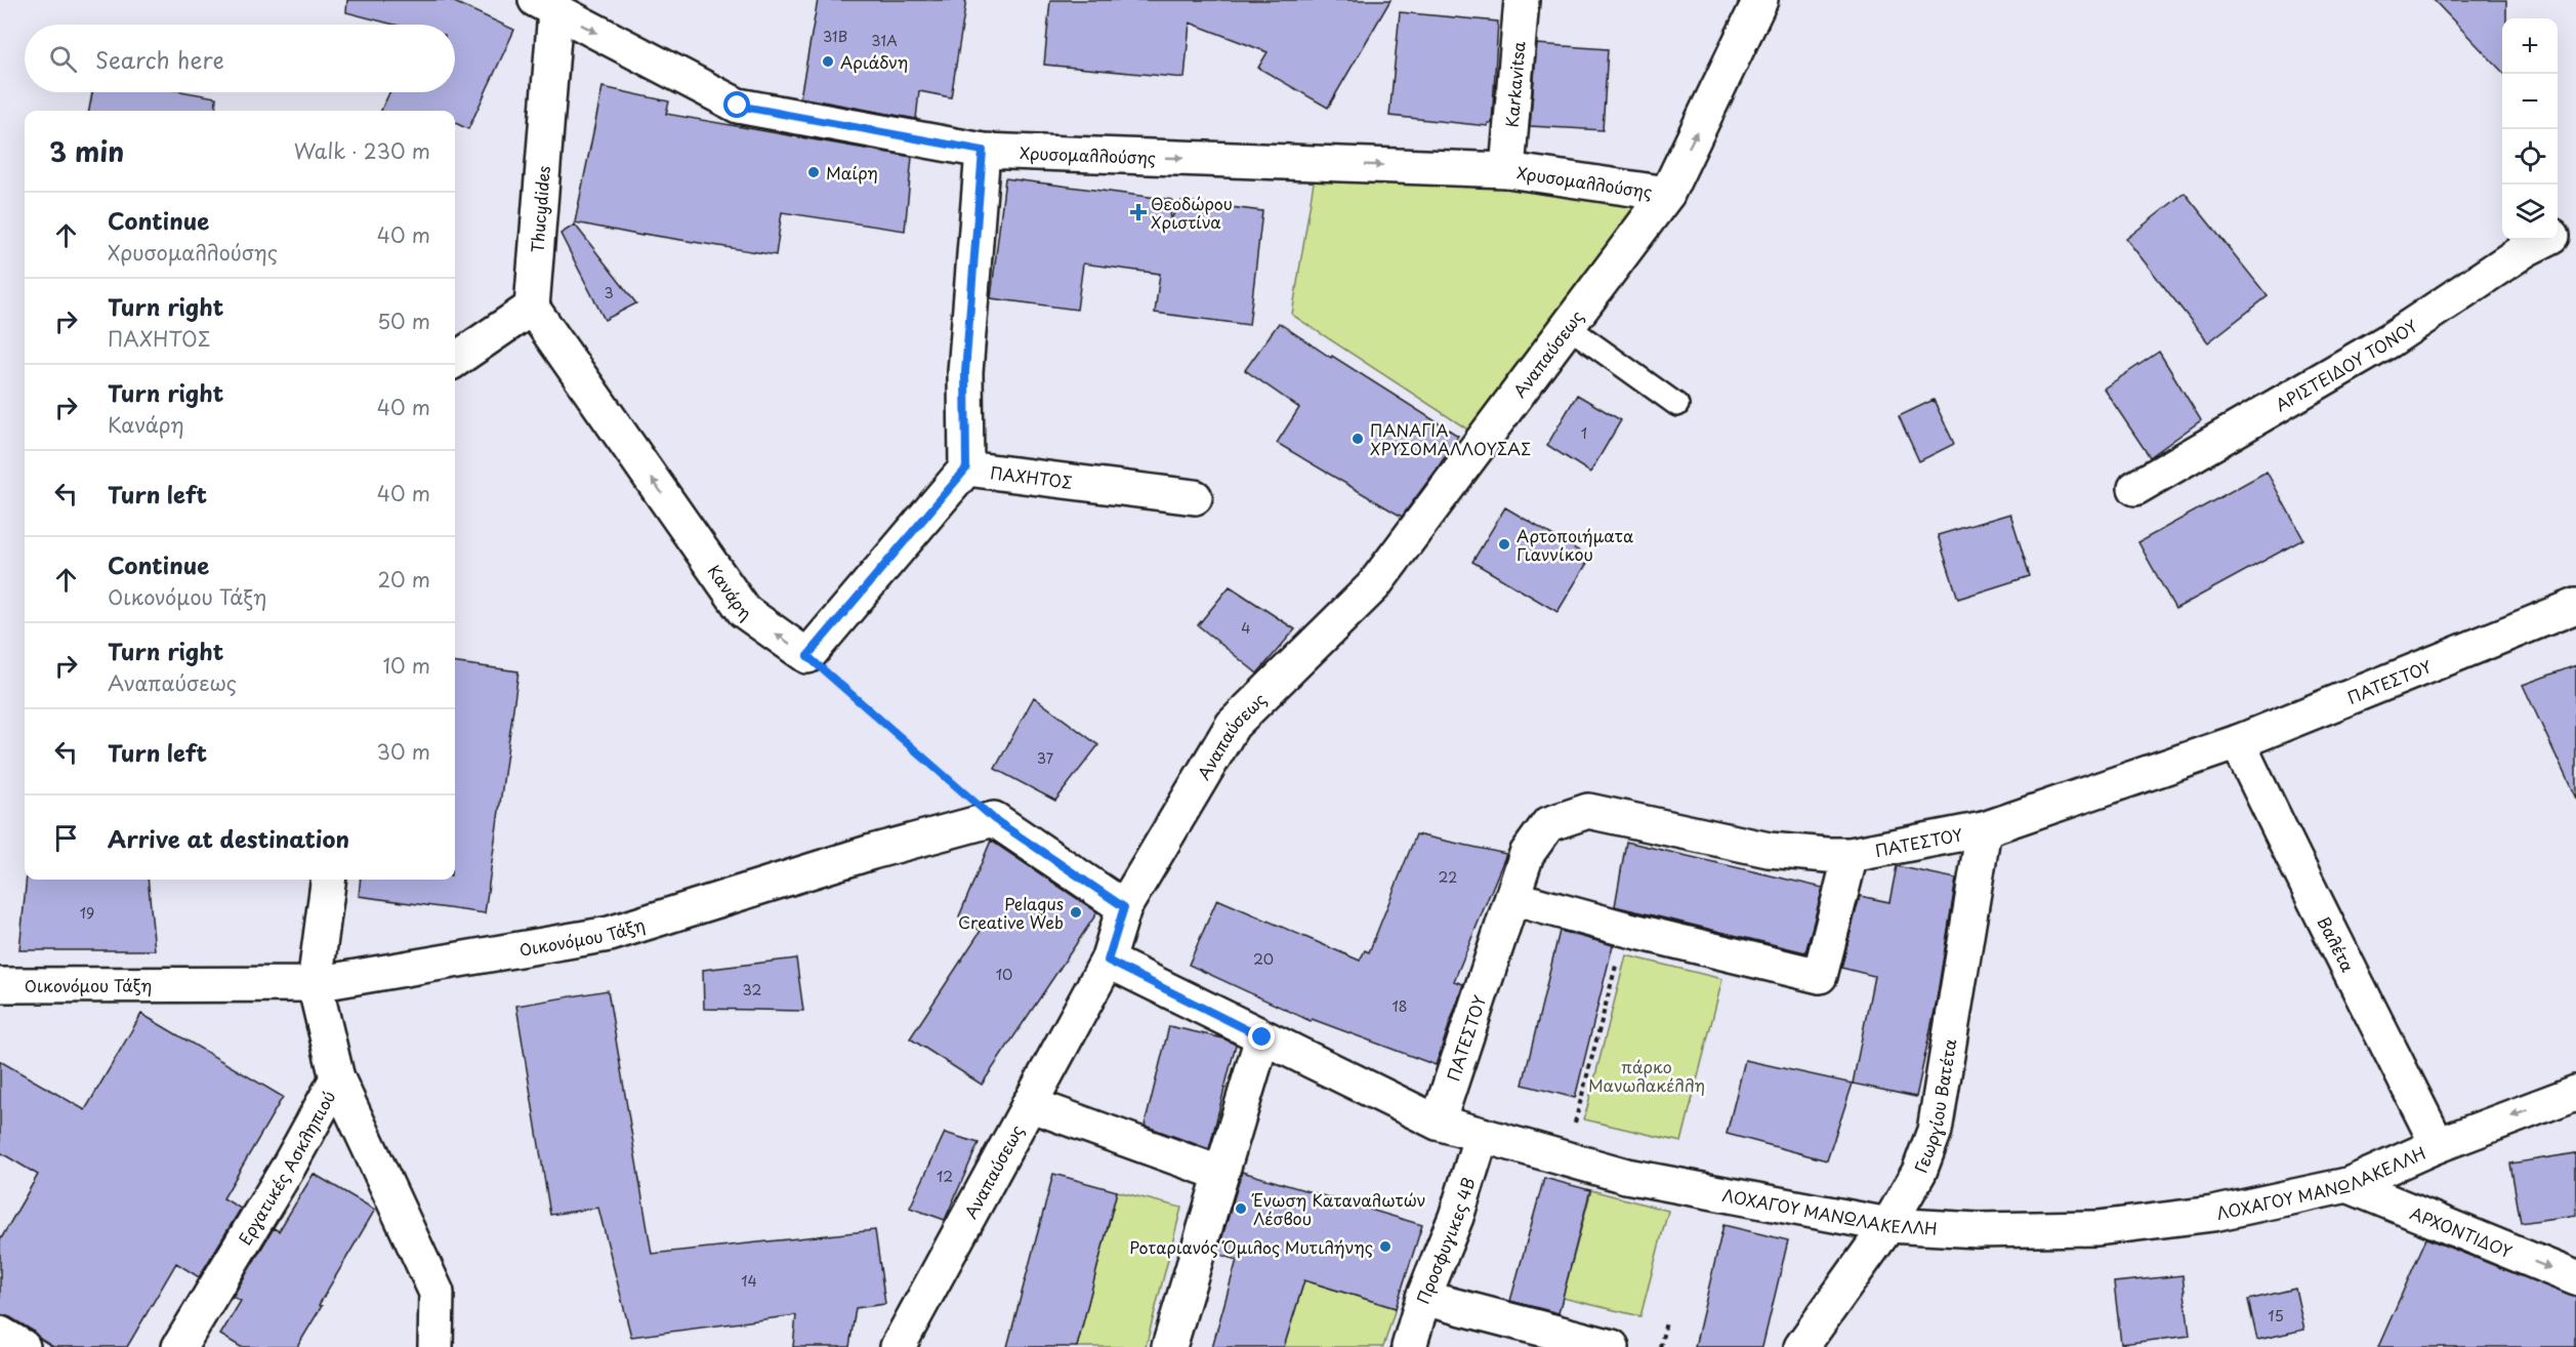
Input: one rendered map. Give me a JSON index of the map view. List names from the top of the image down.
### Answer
{
  "streets": {
    "street": [
      "Karkavitsa",
      "Χρυσομαλλούσης",
      "Thucydides",
      "Αναπαύσεως",
      "ΑΡΙΣΤΕΙΔΟΥ ΤΟΝΟΥ",
      "ΠΑΧΗΤΟΣ",
      "Κανάρη",
      "ΠΑΤΕΣΤΟΥ",
      "Οικονόμου Τάξη",
      "Βαλέτα",
      "Γεωργίου Βατέτα",
      "Εργατικές Ασκληπιού",
      "ΛΟΧΑΓΟΥ ΜΑΝΩΛΑΚΕΛΛΗ",
      "ΑΡΧΟΝΤΙΔΟΥ",
      "Προσφυγικες 4Β"
    ]
  },
  "crossings": [
    ["Karkavitsa", "Χρυσομαλλούσης"],
    ["Χρυσομαλλούσης", "Thucydides"],
    ["Χρυσομαλλούσης", "Αναπαύσεως"],
    ["Χρυσομαλλούσης", "ΠΑΧΗΤΟΣ"],
    ["Thucydides", "Κανάρη"],
    ["Αναπαύσεως", "ΛΟΧΑΓΟΥ ΜΑΝΩΛΑΚΕΛΛΗ"],
    ["ΠΑΤΕΣΤΟΥ", "Βαλέτα"],
    ["ΠΑΤΕΣΤΟΥ", "Γεωργίου Βατέτα"],
    ["ΠΑΤΕΣΤΟΥ", "ΛΟΧΑΓΟΥ ΜΑΝΩΛΑΚΕΛΛΗ"],
    ["Βαλέτα", "ΛΟΧΑΓΟΥ ΜΑΝΩΛΑΚΕΛΛΗ"],
    ["Γεωργίου Βατέτα", "ΛΟΧΑΓΟΥ ΜΑΝΩΛΑΚΕΛΛΗ"],
    ["ΛΟΧΑΓΟΥ ΜΑΝΩΛΑΚΕΛΛΗ", "ΑΡΧΟΝΤΙΔΟΥ"],
    ["ΛΟΧΑΓΟΥ ΜΑΝΩΛΑΚΕΛΛΗ", "Προσφυγικες 4Β"]
  ],
  "one_way": ["Χρυσομαλλούσης", "Κανάρη", "ΑΡΧΟΝΤΙΔΟΥ"],
  "parks": ["πάρκο Μανωλακέλλη"],
  "places": {
    "other": [
      "Αριάδνη",
      "Μαίρη",
      "ΠΑΝΑΓΙΑ ΧΡΥΣΟΜΑΛΛΟΥΣΑΣ",
      "Αρτοποιήματα Γιαννίκου",
      "Pelagus Creative Web",
      "Ένωση Καταναλωτών Λέσβου",
      "Ροταριανός Όμιλος Μυτιλήνης"
    ],
    "health": ["Θεοδώρου Χριστίνα"]
  },
  "house_numbers": [
    "31Β",
    "31Α",
    "3",
    "1",
    "4",
    "37",
    "22",
    "19",
    "20",
    "10",
    "32",
    "18",
    "12",
    "14",
    "15"
  ],
  "page": {
    "map_buttons": ["+", "−"],
    "search": "Search here",
    "heading": ["3 min", "Walk · 230 m"],
    "list": [
      ["Continue", "Χρυσομαλλούσης", "40 m"],
      ["Turn right", "ΠΑΧΗΤΟΣ", "50 m"],
      ["Turn right", "Κανάρη", "40 m"],
      ["Turn left", "40 m"],
      ["Continue", "Οικονόμου Τάξη", "20 m"],
      ["Turn right", "Αναπαύσεως", "10 m"],
      ["Turn left", "30 m"],
      "Arrive at destination"
    ]
  }
}
